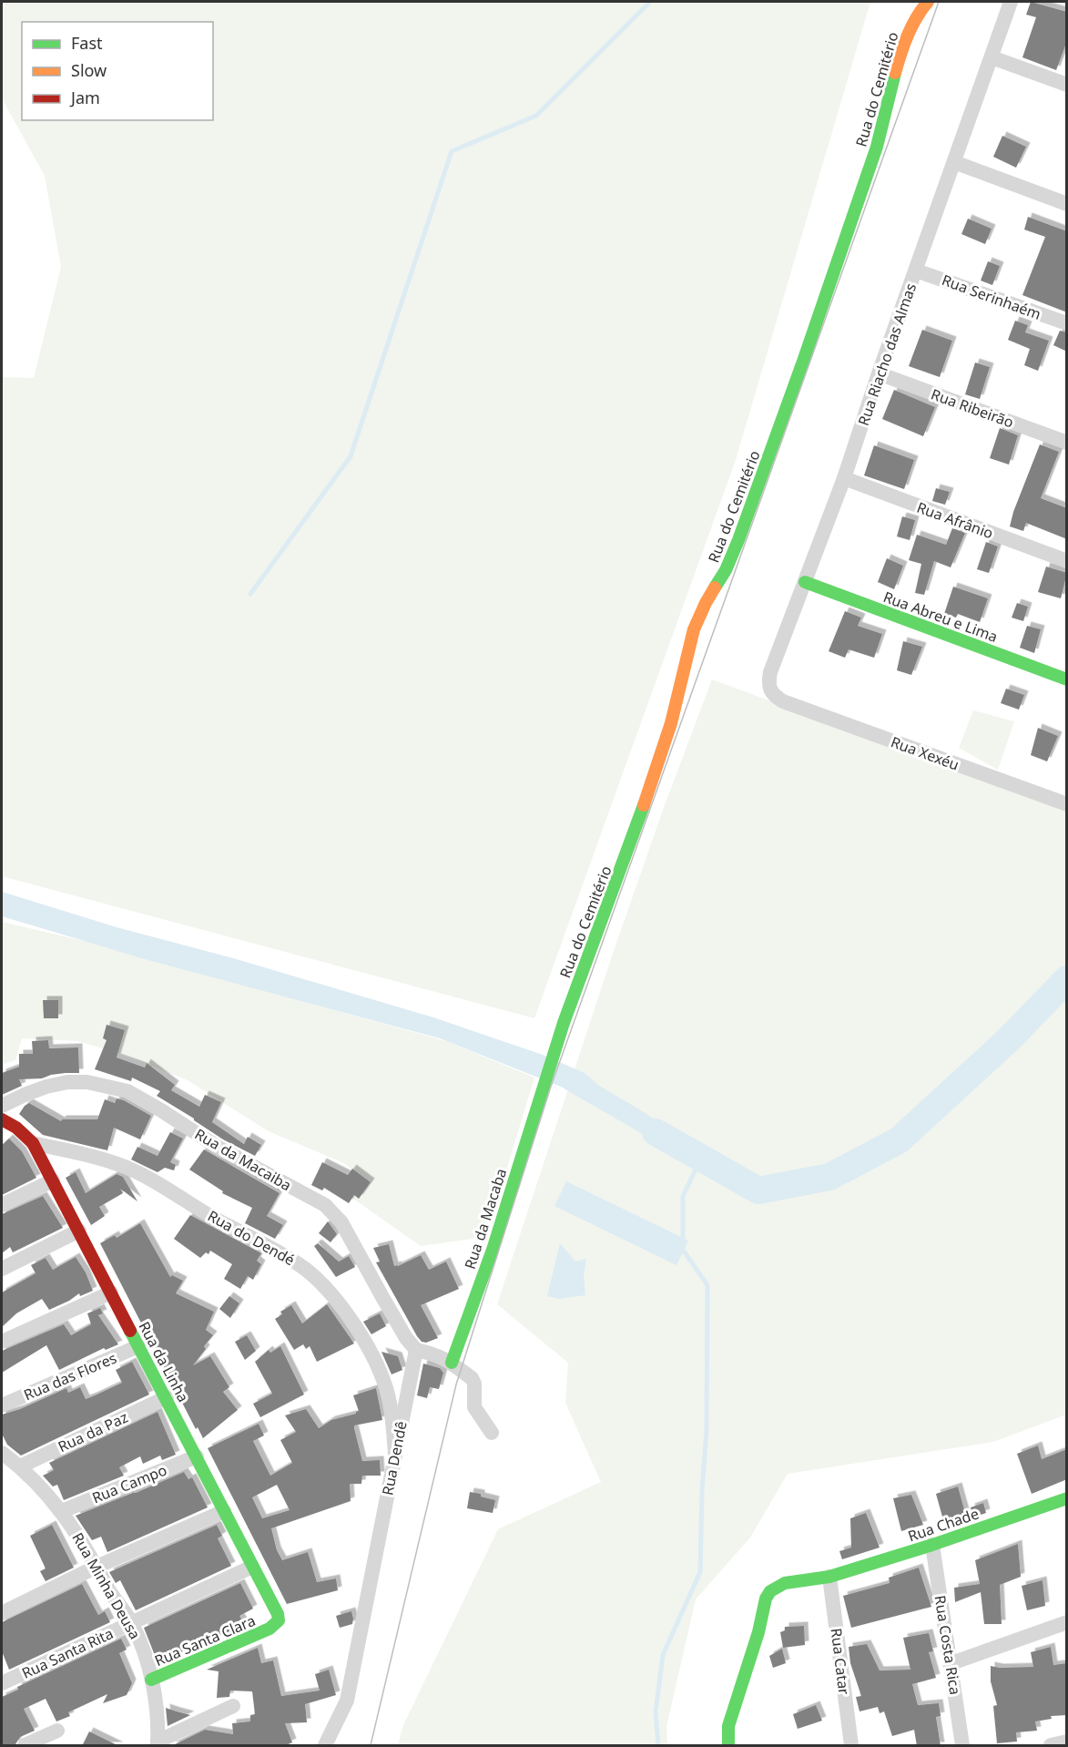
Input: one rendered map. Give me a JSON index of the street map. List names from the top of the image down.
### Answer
{
  "streets": {
    "street": [
      "Rua do Cemitério",
      "Rua Serinhaém",
      "Rua Riacho das Almas",
      "Rua Ribeirão",
      "Rua Afrânio",
      "Rua Abreu e Lima",
      "Rua Xexéu",
      "Rua da Macaiba",
      "Rua da Macaba",
      "Rua do Dendé",
      "Rua da Linha",
      "Rua das Flores",
      "Rua da Paz",
      "Rua Dendê",
      "Rua Campo",
      "Rua Chade",
      "Rua Minha Deusa",
      "Rua Santa Clara",
      "Rua Costa Rica",
      "Rua Santa Rita",
      "Rua Catar"
    ]
  },
  "crossings": [
    ["Rua do Cemitério", "Rua da Macaba"],
    ["Rua Serinhaém", "Rua Riacho das Almas"],
    ["Rua Riacho das Almas", "Rua Ribeirão"],
    ["Rua Riacho das Almas", "Rua Afrânio"],
    ["Rua Riacho das Almas", "Rua Abreu e Lima"],
    ["Rua Riacho das Almas", "Rua Xexéu"],
    ["Rua da Macaiba", "Rua Dendê"],
    ["Rua do Dendé", "Rua da Linha"],
    ["Rua do Dendé", "Rua Dendê"],
    ["Rua da Linha", "Rua das Flores"],
    ["Rua da Linha", "Rua da Paz"],
    ["Rua da Linha", "Rua Campo"],
    ["Rua da Linha", "Rua Santa Clara"],
    ["Rua da Linha", "Rua Santa Rita"],
    ["Rua da Paz", "Rua Minha Deusa"],
    ["Rua Campo", "Rua Minha Deusa"],
    ["Rua Chade", "Rua Costa Rica"],
    ["Rua Chade", "Rua Catar"],
    ["Rua Minha Deusa", "Rua Santa Clara"],
    ["Rua Minha Deusa", "Rua Santa Rita"]
  ],
  "legend": ["Fast", "Slow", "Jam"]
}
